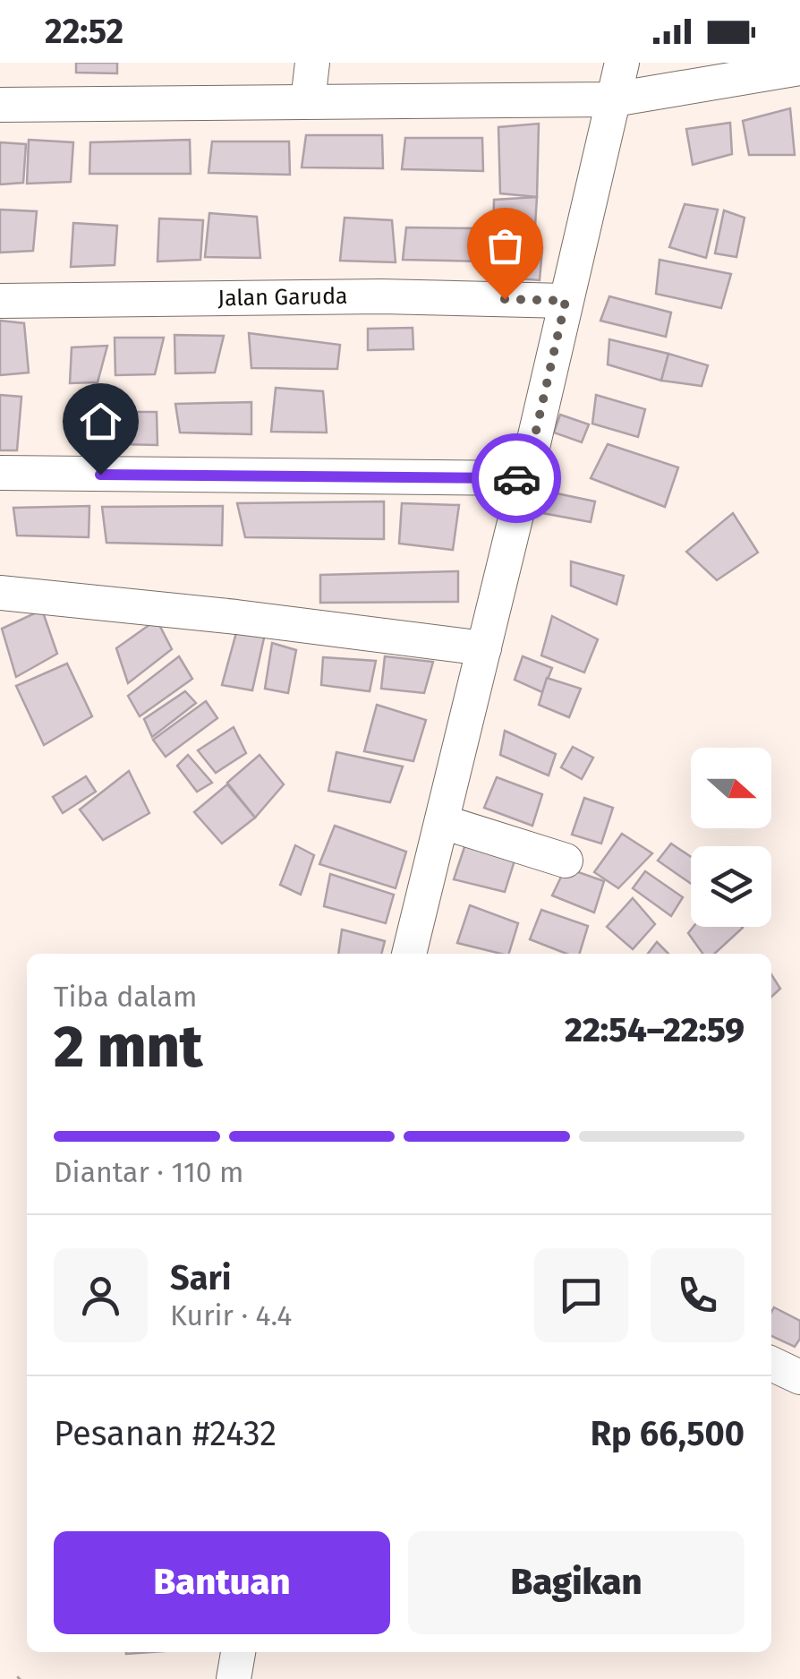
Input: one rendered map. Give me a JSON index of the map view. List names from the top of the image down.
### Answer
{
  "streets": {
    "street": ["Jalan Garuda"]
  },
  "north": "right",
  "page": {
    "status": "22:52",
    "heading": ["2 mnt", "Tiba dalam", "22:54–22:59"],
    "panel": [
      "Sari",
      "Kurir · 4.4",
      "Pesanan #2432",
      "Rp 66,500"
    ],
    "bar": "Diantar · 110 m",
    "buttons": ["Bantuan", "Bagikan"]
  }
}
